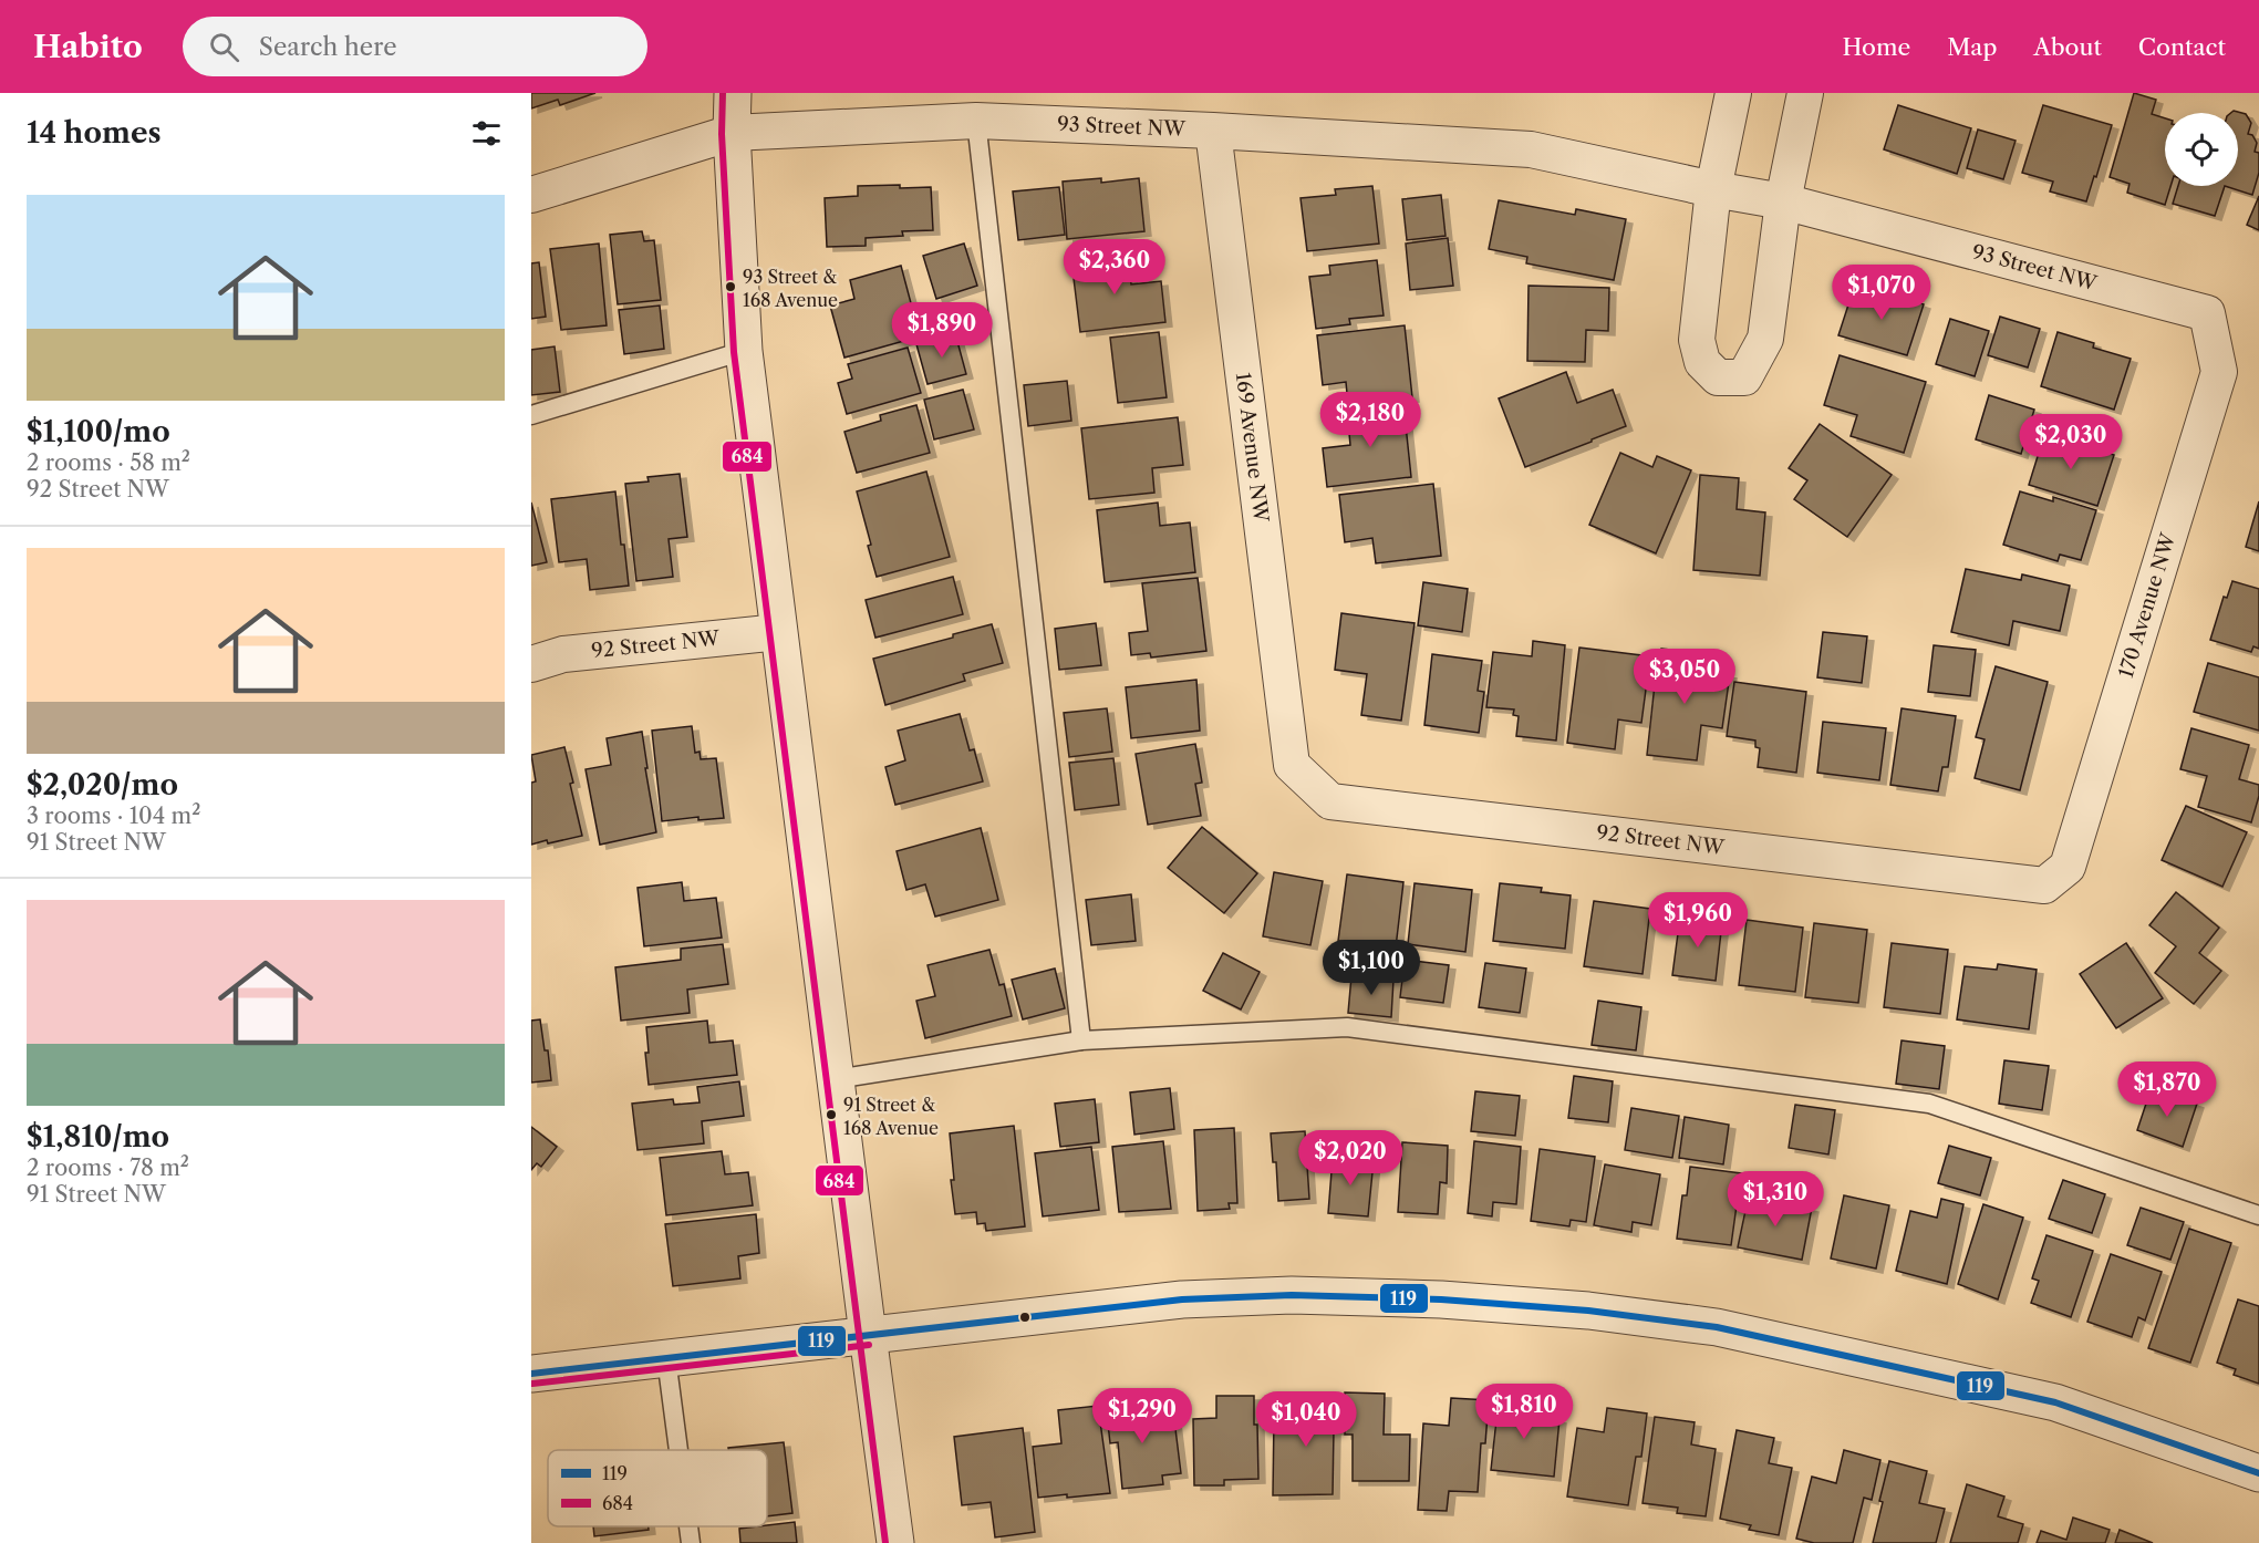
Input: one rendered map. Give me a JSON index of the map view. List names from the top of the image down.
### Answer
{
  "streets": {
    "street": [
      "93 Street NW",
      "169 Avenue NW",
      "170 Avenue NW",
      "92 Street NW"
    ]
  },
  "crossings": [
    ["93 Street NW", "169 Avenue NW"],
    ["93 Street NW", "170 Avenue NW"],
    ["169 Avenue NW", "92 Street NW"],
    ["170 Avenue NW", "92 Street NW"]
  ],
  "places": ["93 Street & 168 Avenue", "91 Street & 168 Avenue"],
  "lines": ["transit line 684", "transit line 119"],
  "legend": ["119", "684"],
  "page": {
    "header": "Habito",
    "search": "Search here",
    "nav": [
      "Home",
      "Map",
      "About",
      "Contact"
    ],
    "heading": "14 homes",
    "list": [
      {
        "name": "$1,100/mo",
        "note": "2 rooms · 58 m² · 92 Street NW"
      },
      {
        "name": "$2,020/mo",
        "note": "3 rooms · 104 m² · 91 Street NW"
      },
      {
        "name": "$1,810/mo",
        "note": "2 rooms · 78 m² · 91 Street NW"
      }
    ],
    "price": [
      "$2,360",
      "$1,070",
      "$1,890",
      "$2,180",
      "$2,030",
      "$3,050",
      "$1,960",
      "$1,100",
      "$1,870",
      "$2,020",
      "$1,310",
      "$1,810",
      "$1,290",
      "$1,040"
    ]
  }
}
